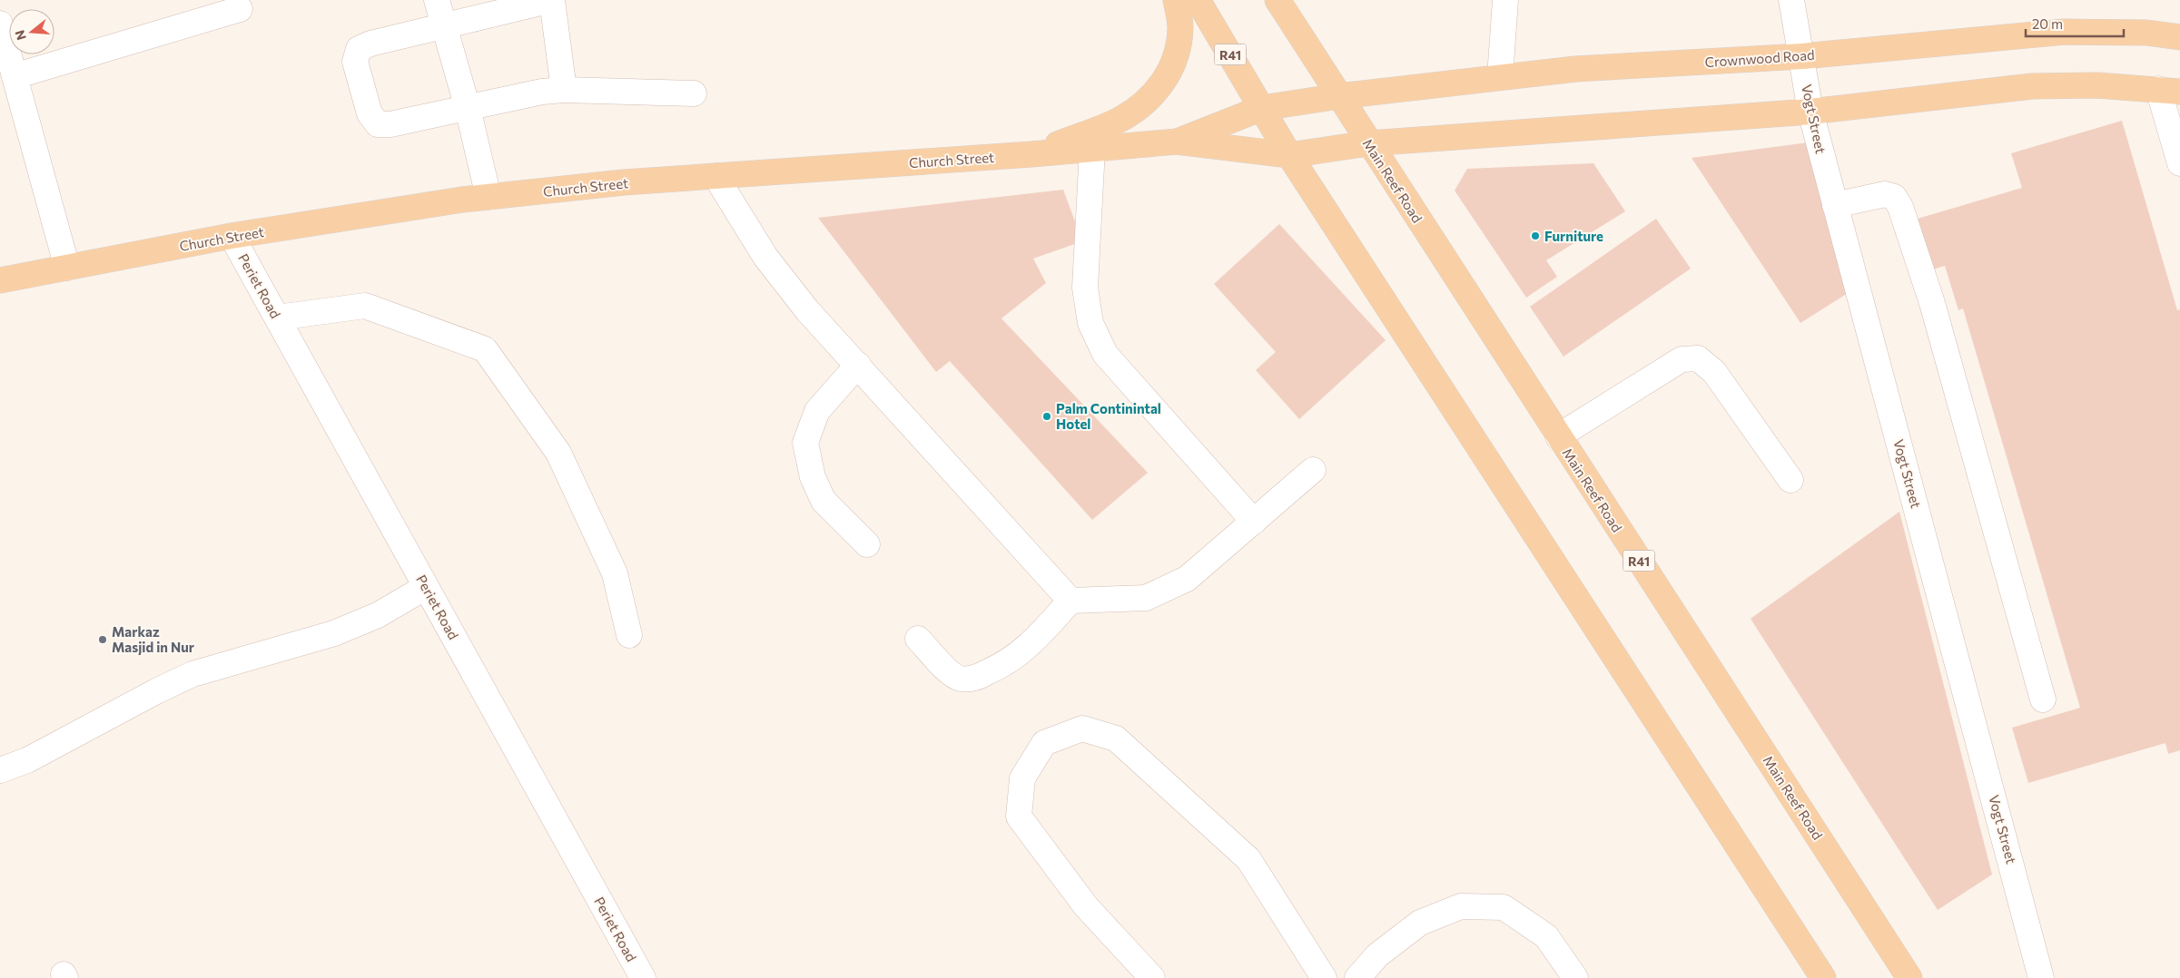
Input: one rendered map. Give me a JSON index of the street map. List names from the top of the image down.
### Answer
{
  "streets": {
    "main road": [
      "R41",
      "Crownwood Road",
      "Church Street",
      "Main Reef Road"
    ],
    "street": ["Vogt Street", "Periet Road"]
  },
  "crossings": [
    ["R41", "Church Street"],
    ["Crownwood Road", "Vogt Street"],
    ["Crownwood Road", "Church Street"],
    ["Crownwood Road", "Main Reef Road"],
    ["Church Street", "Main Reef Road"],
    ["Church Street", "Periet Road"]
  ],
  "places": ["Furniture", "Palm Continintal Hotel", "Markaz Masjid in Nur"],
  "scale_bar": "20 m",
  "north": "left"
}
